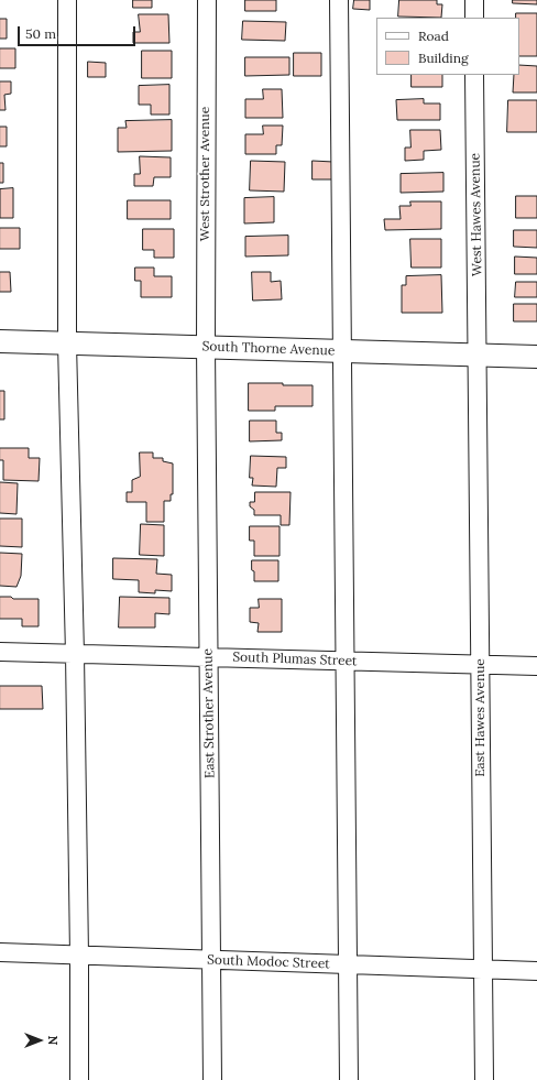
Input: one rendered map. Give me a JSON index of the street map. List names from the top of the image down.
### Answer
{
  "streets": {
    "main road": ["South Thorne Avenue"],
    "street": [
      "West Strother Avenue",
      "West Hawes Avenue",
      "South Plumas Street",
      "East Strother Avenue",
      "East Hawes Avenue",
      "South Modoc Street"
    ]
  },
  "crossings": [
    ["West Strother Avenue", "South Thorne Avenue"],
    ["West Strother Avenue", "East Strother Avenue"],
    ["West Hawes Avenue", "South Thorne Avenue"],
    ["West Hawes Avenue", "East Hawes Avenue"],
    ["South Thorne Avenue", "East Strother Avenue"],
    ["South Thorne Avenue", "East Hawes Avenue"],
    ["South Plumas Street", "East Strother Avenue"],
    ["South Plumas Street", "East Hawes Avenue"],
    ["East Strother Avenue", "South Modoc Street"],
    ["East Hawes Avenue", "South Modoc Street"]
  ],
  "legend": ["Road", "Building"],
  "scale_bar": "50 m",
  "north": "right"
}
